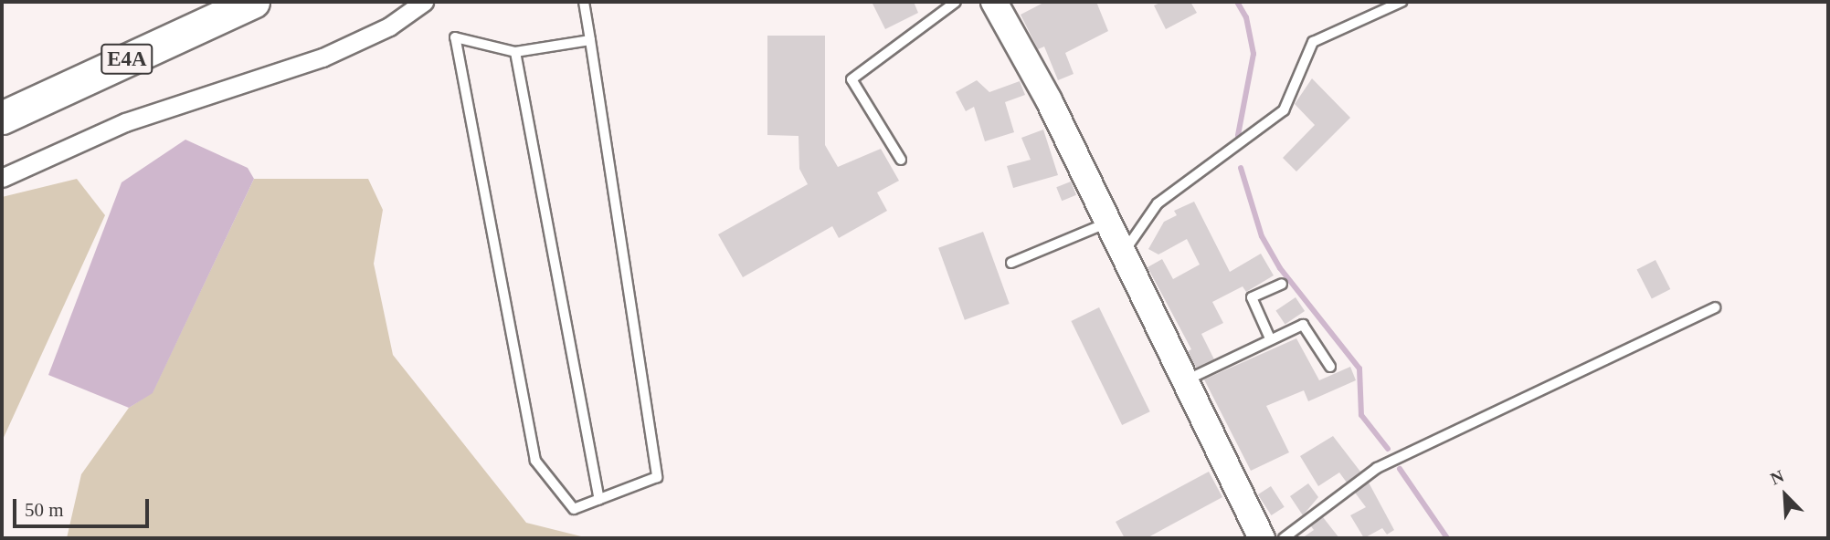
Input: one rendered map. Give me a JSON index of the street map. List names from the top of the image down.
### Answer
{
  "streets": {
    "highway": ["E4A"]
  },
  "scale_bar": "50 m",
  "north": "top left"
}
